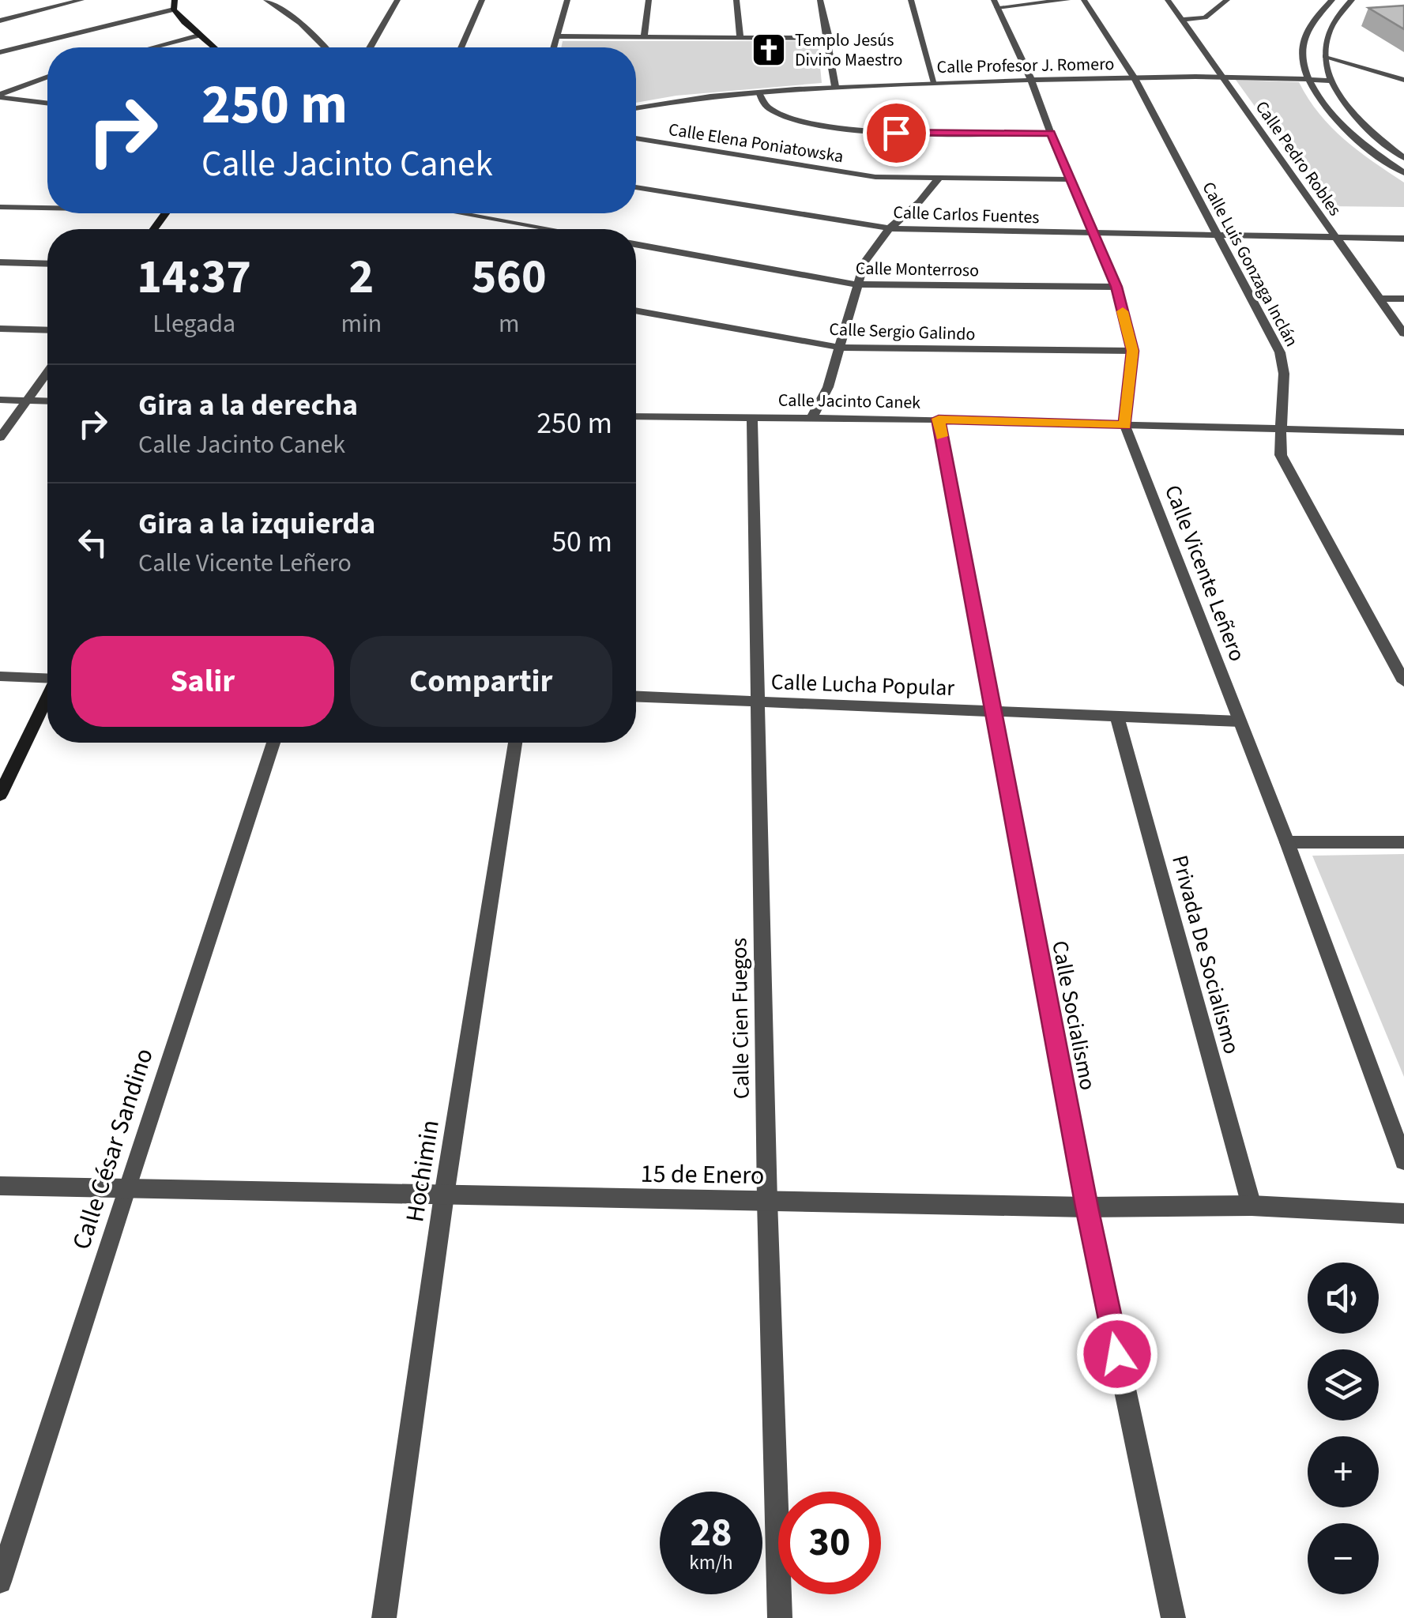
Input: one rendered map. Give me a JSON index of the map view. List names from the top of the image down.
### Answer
{
  "streets": {
    "street": [
      "Calle Profesor J. Romero",
      "Calle Elena Poniatowska",
      "Calle Pedro Robles",
      "Calle Carlos Fuentes",
      "Calle Luis Gonzaga Inclán",
      "Calle Monterroso",
      "Calle Sergio Galindo",
      "Calle Jacinto Canek",
      "Calle Vicente Leñero",
      "Calle Lucha Popular",
      "Privada De Socialismo",
      "Calle Socialismo",
      "Calle Cien Fuegos",
      "Calle César Sandino",
      "Hochimin",
      "15 de Enero"
    ]
  },
  "crossings": [
    ["Calle Profesor J. Romero", "Calle Pedro Robles"],
    ["Calle Profesor J. Romero", "Calle Luis Gonzaga Inclán"],
    ["Calle Profesor J. Romero", "Calle Vicente Leñero"],
    ["Calle Elena Poniatowska", "Calle Vicente Leñero"],
    ["Calle Pedro Robles", "Calle Carlos Fuentes"],
    ["Calle Carlos Fuentes", "Calle Luis Gonzaga Inclán"],
    ["Calle Carlos Fuentes", "Calle Vicente Leñero"],
    ["Calle Luis Gonzaga Inclán", "Calle Jacinto Canek"],
    ["Calle Monterroso", "Calle Vicente Leñero"],
    ["Calle Sergio Galindo", "Calle Vicente Leñero"],
    ["Calle Jacinto Canek", "Calle Vicente Leñero"],
    ["Calle Jacinto Canek", "Calle Socialismo"],
    ["Calle Jacinto Canek", "Calle Cien Fuegos"],
    ["Calle Vicente Leñero", "Calle Lucha Popular"],
    ["Calle Lucha Popular", "Privada De Socialismo"],
    ["Calle Lucha Popular", "Calle Socialismo"],
    ["Calle Lucha Popular", "Calle Cien Fuegos"],
    ["Privada De Socialismo", "15 de Enero"],
    ["Calle Socialismo", "15 de Enero"],
    ["Calle Cien Fuegos", "15 de Enero"],
    ["Calle César Sandino", "15 de Enero"],
    ["Hochimin", "15 de Enero"]
  ],
  "places": {
    "church": ["Templo Jesús Divino Maestro"]
  },
  "page": {
    "turn": ["250 m", "Calle Jacinto Canek"],
    "eta": [
      "14:37",
      "Llegada",
      "2",
      "min",
      "560",
      "m"
    ],
    "list": [
      {
        "name": "Gira a la derecha",
        "note": "Calle Jacinto Canek",
        "value": "250 m"
      },
      {
        "name": "Gira a la izquierda",
        "note": "Calle Vicente Leñero",
        "value": "50 m"
      }
    ],
    "buttons": ["Salir", "Compartir"],
    "map_buttons": ["+", "−"],
    "speed": "28 km/h",
    "limit": "30"
  }
}
